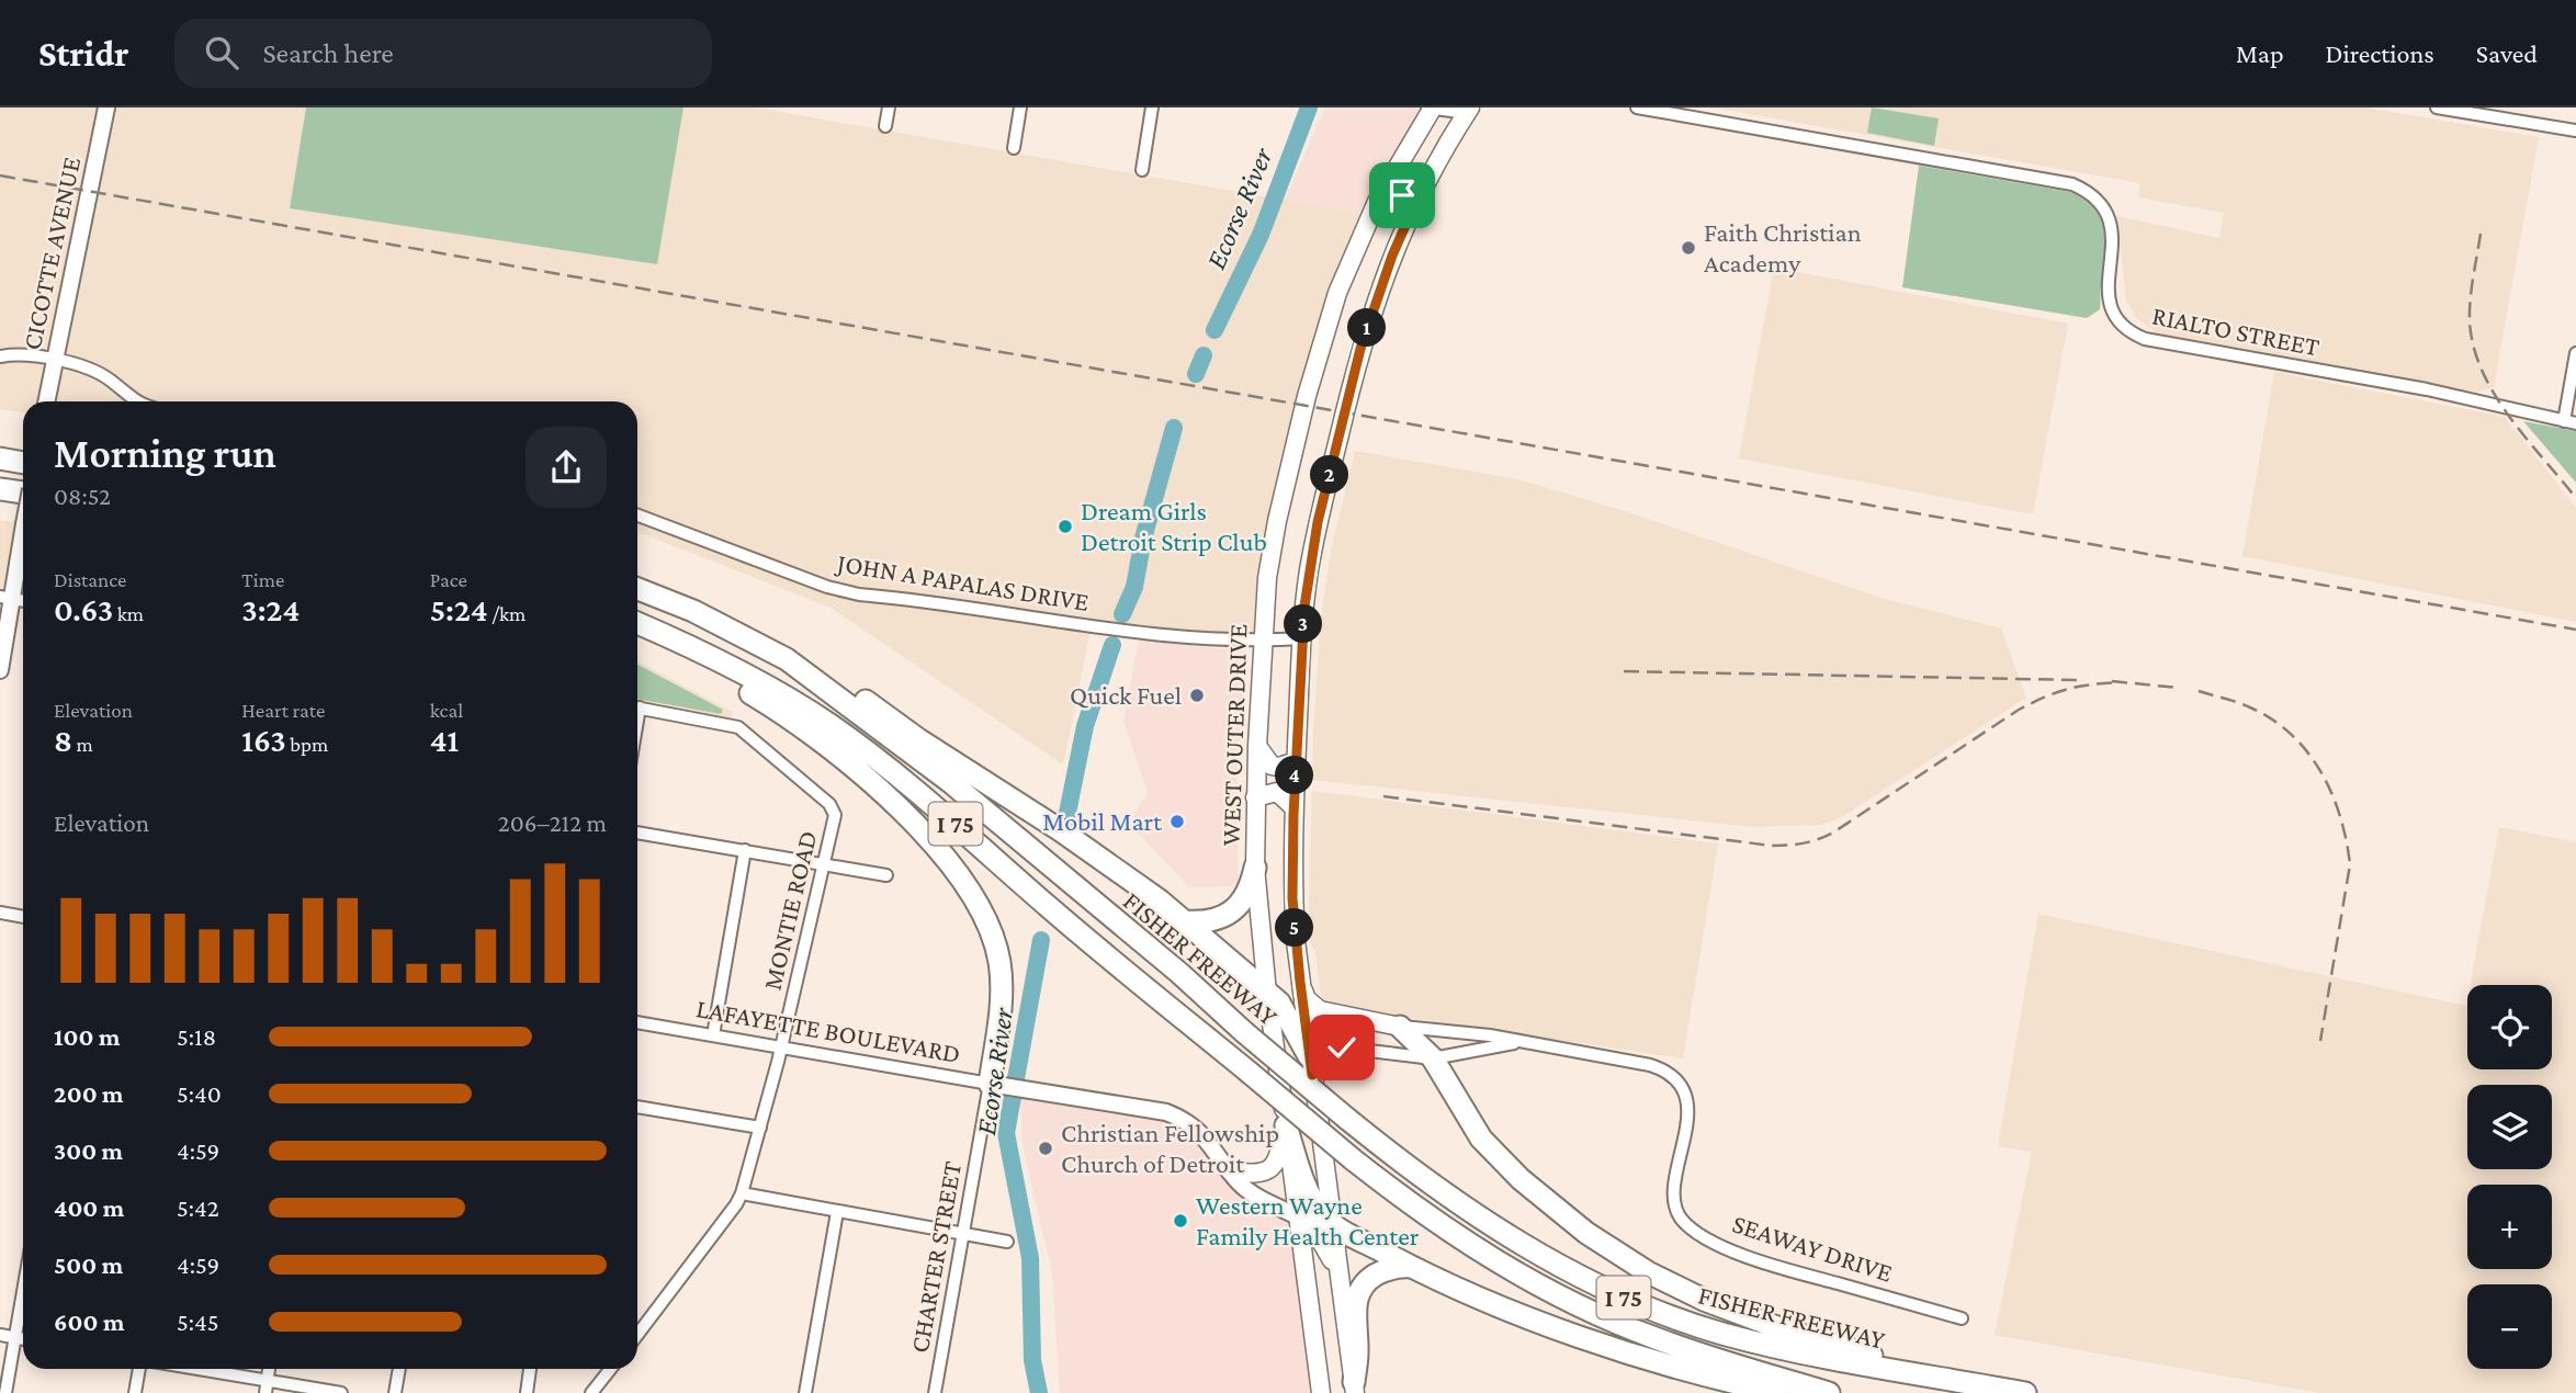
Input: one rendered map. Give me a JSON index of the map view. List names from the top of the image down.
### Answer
{
  "streets": {
    "highway": ["I 75", "FISHER FREEWAY"],
    "main road": ["WEST OUTER DRIVE"],
    "street": [
      "CICOTTE AVENUE",
      "RIALTO STREET",
      "JOHN A PAPALAS DRIVE",
      "MONTIE ROAD",
      "LAFAYETTE BOULEVARD",
      "SEAWAY DRIVE",
      "CHARTER STREET"
    ]
  },
  "crossings": [
    ["JOHN A PAPALAS DRIVE", "WEST OUTER DRIVE"],
    ["WEST OUTER DRIVE", "LAFAYETTE BOULEVARD"],
    ["MONTIE ROAD", "LAFAYETTE BOULEVARD"],
    ["LAFAYETTE BOULEVARD", "CHARTER STREET"]
  ],
  "water": ["Ecorse River"],
  "places": [
    "Faith Christian Academy",
    "Dream Girls Detroit Strip Club",
    "Quick Fuel",
    "Mobil Mart",
    "Christian Fellowship Church of Detroit",
    "Western Wayne Family Health Center"
  ],
  "page": {
    "header": "Stridr",
    "search": "Search here",
    "nav": ["Map", "Directions", "Saved"],
    "pins": [
      "1",
      "2",
      "3",
      "4",
      "5"
    ],
    "heading": ["Morning run", "08:52"],
    "stats": [
      ["Distance", "0.63 km"],
      ["Time", "3:24"],
      ["Pace", "5:24 /km"],
      ["Elevation", "8 m"],
      ["Heart rate", "163 bpm"],
      ["kcal", "41"]
    ],
    "chart": ["Elevation", "206–212 m"],
    "map_buttons": ["+", "−"],
    "list": [
      {
        "name": "100 m",
        "note": "5:18"
      },
      {
        "name": "200 m",
        "note": "5:40"
      },
      {
        "name": "300 m",
        "note": "4:59"
      },
      {
        "name": "400 m",
        "note": "5:42"
      },
      {
        "name": "500 m",
        "note": "4:59"
      },
      {
        "name": "600 m",
        "note": "5:45"
      }
    ]
  }
}
